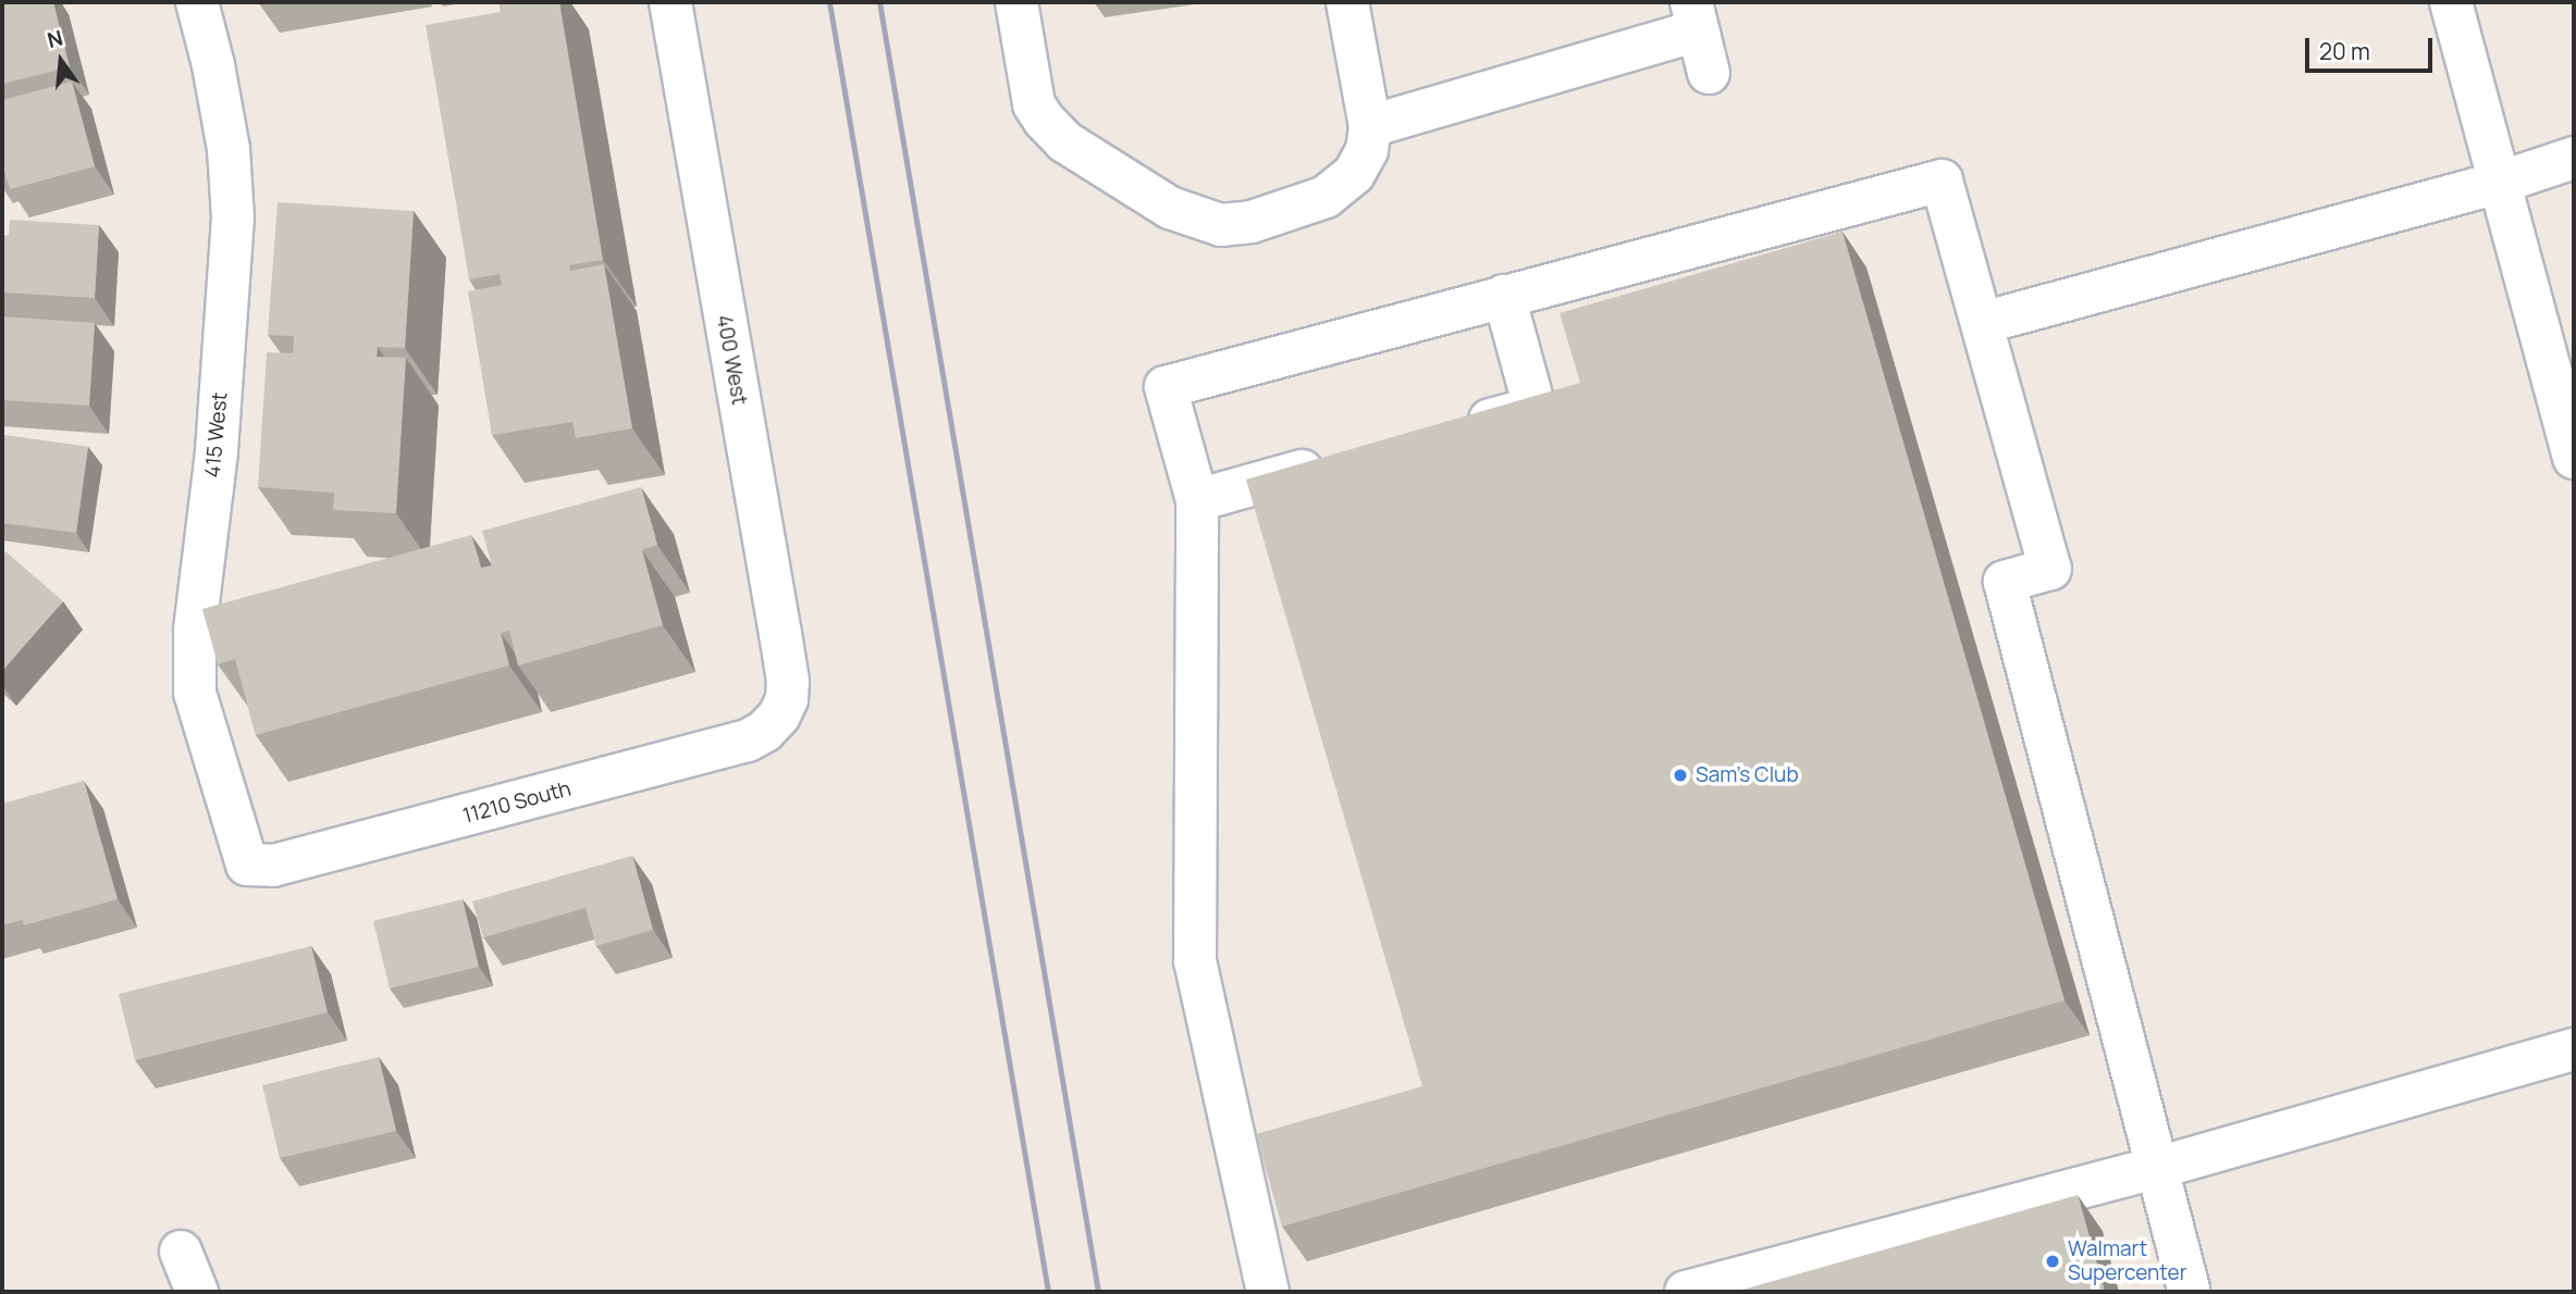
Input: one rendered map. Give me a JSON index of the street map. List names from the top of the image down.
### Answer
{
  "streets": {
    "street": ["400 West", "415 West", "11210 South"]
  },
  "crossings": [
    ["400 West", "11210 South"],
    ["415 West", "11210 South"]
  ],
  "places": ["Sam's Club", "Walmart Supercenter"],
  "scale_bar": "20 m",
  "north": "top"
}
